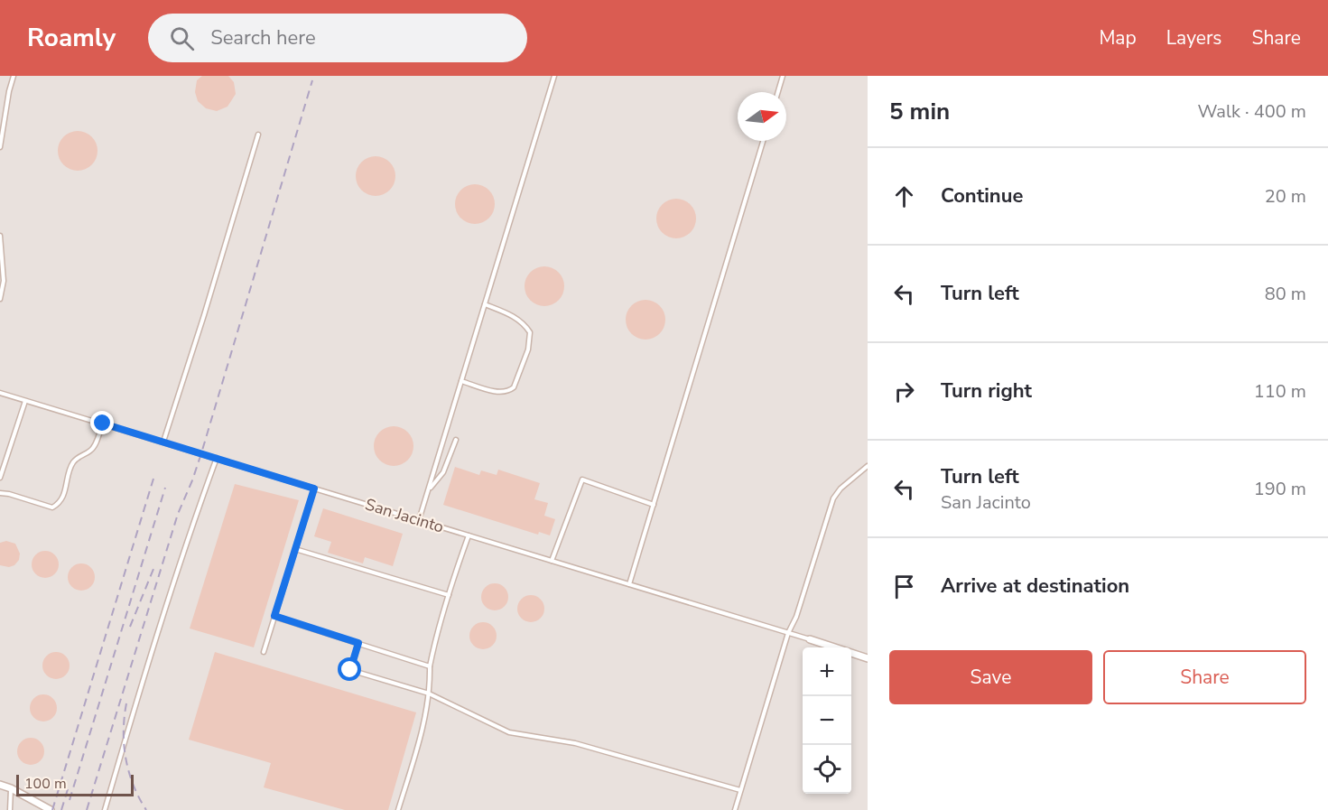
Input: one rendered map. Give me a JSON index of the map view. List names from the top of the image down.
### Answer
{
  "streets": {
    "lane": ["San Jacinto"]
  },
  "scale_bar": "100 m",
  "north": "right",
  "page": {
    "header": "Roamly",
    "search": "Search here",
    "nav": ["Map", "Layers", "Share"],
    "heading": ["5 min", "Walk · 400 m"],
    "list": [
      ["Continue", "20 m"],
      ["Turn left", "80 m"],
      ["Turn right", "110 m"],
      ["Turn left", "San Jacinto", "190 m"],
      "Arrive at destination"
    ],
    "buttons": ["Save", "Share"],
    "map_buttons": ["+", "−"],
    "scale": "100 m"
  }
}
